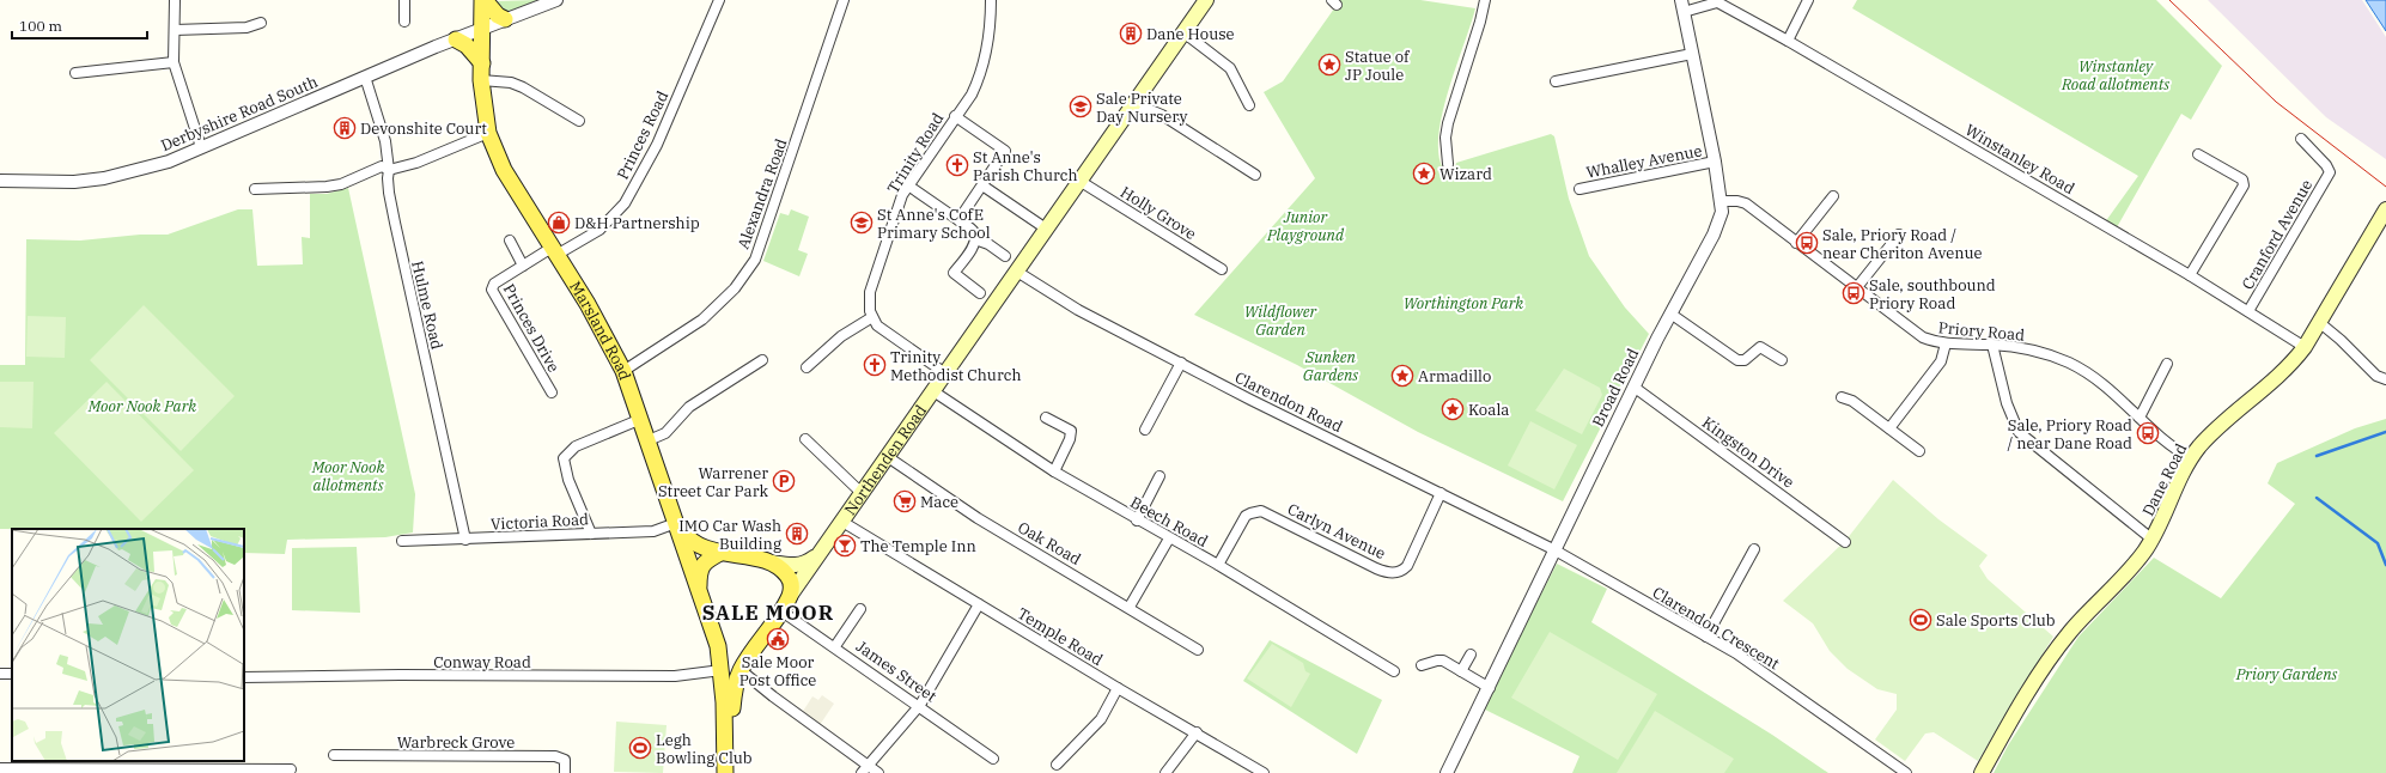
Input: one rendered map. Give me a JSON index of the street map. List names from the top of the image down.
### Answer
{
  "streets": {
    "main road": ["Marsland Road", "Northenden Road", "Dane Road"],
    "street": [
      "Derbyshire Road South",
      "Princes Road",
      "Trinity Road",
      "Winstanley Road",
      "Whalley Avenue",
      "Alexandra Road",
      "Holly Grove",
      "Cranford Avenue",
      "Hulme Road",
      "Princes Drive",
      "Priory Road",
      "Broad Road",
      "Clarendon Road",
      "Kingston Drive",
      "Victoria Road",
      "Beech Road",
      "Carlyn Avenue",
      "Oak Road",
      "Clarendon Crescent",
      "Temple Road",
      "Conway Road",
      "James Street",
      "Warbreck Grove"
    ]
  },
  "crossings": [
    ["Derbyshire Road South", "Hulme Road"],
    ["Derbyshire Road South", "Marsland Road"],
    ["Princes Road", "Princes Drive"],
    ["Princes Road", "Marsland Road"],
    ["Winstanley Road", "Cranford Avenue"],
    ["Winstanley Road", "Broad Road"],
    ["Winstanley Road", "Dane Road"],
    ["Whalley Avenue", "Broad Road"],
    ["Alexandra Road", "Marsland Road"],
    ["Holly Grove", "Northenden Road"],
    ["Hulme Road", "Victoria Road"],
    ["Princes Drive", "Marsland Road"],
    ["Marsland Road", "Victoria Road"],
    ["Marsland Road", "Conway Road"],
    ["Priory Road", "Broad Road"],
    ["Priory Road", "Dane Road"],
    ["Broad Road", "Clarendon Road"],
    ["Broad Road", "Kingston Drive"],
    ["Broad Road", "Clarendon Crescent"],
    ["Clarendon Road", "Northenden Road"],
    ["Clarendon Road", "Carlyn Avenue"],
    ["Clarendon Road", "Clarendon Crescent"],
    ["Northenden Road", "Beech Road"],
    ["Northenden Road", "Oak Road"],
    ["Northenden Road", "Temple Road"],
    ["Northenden Road", "James Street"],
    ["Beech Road", "Carlyn Avenue"]
  ],
  "districts": ["SALE MOOR"],
  "parks": [
    "Winstanley Road allotments",
    "Junior Playground",
    "Worthington Park",
    "Wildflower Garden",
    "Sunken Gardens",
    "Moor Nook Park",
    "Moor Nook allotments",
    "Priory Gardens"
  ],
  "places": {
    "building": ["Dane House", "Devonshite Court", "IMO Car Wash Building"],
    "place": [
      "Statue of JP Joule",
      "Wizard",
      "Armadillo",
      "Koala"
    ],
    "school or university": ["Sale Private Day Nursery", "St Anne's CofE Primary School"],
    "church": ["St Anne's Parish Church", "Trinity Methodist Church"],
    "shop": ["D&H Partnership"],
    "bus stop": ["Sale, Priory Road / near Cheriton Avenue", "Sale, southbound Priory Road", "Sale, Priory Road / near Dane Road"],
    "parking": ["Warrener Street Car Park"],
    "supermarket": ["Mace"],
    "bar": ["The Temple Inn"],
    "sports": ["Sale Sports Club", "Legh Bowling Club"],
    "public building": ["Sale Moor Post Office"]
  },
  "scale_bar": "100 m"
}
